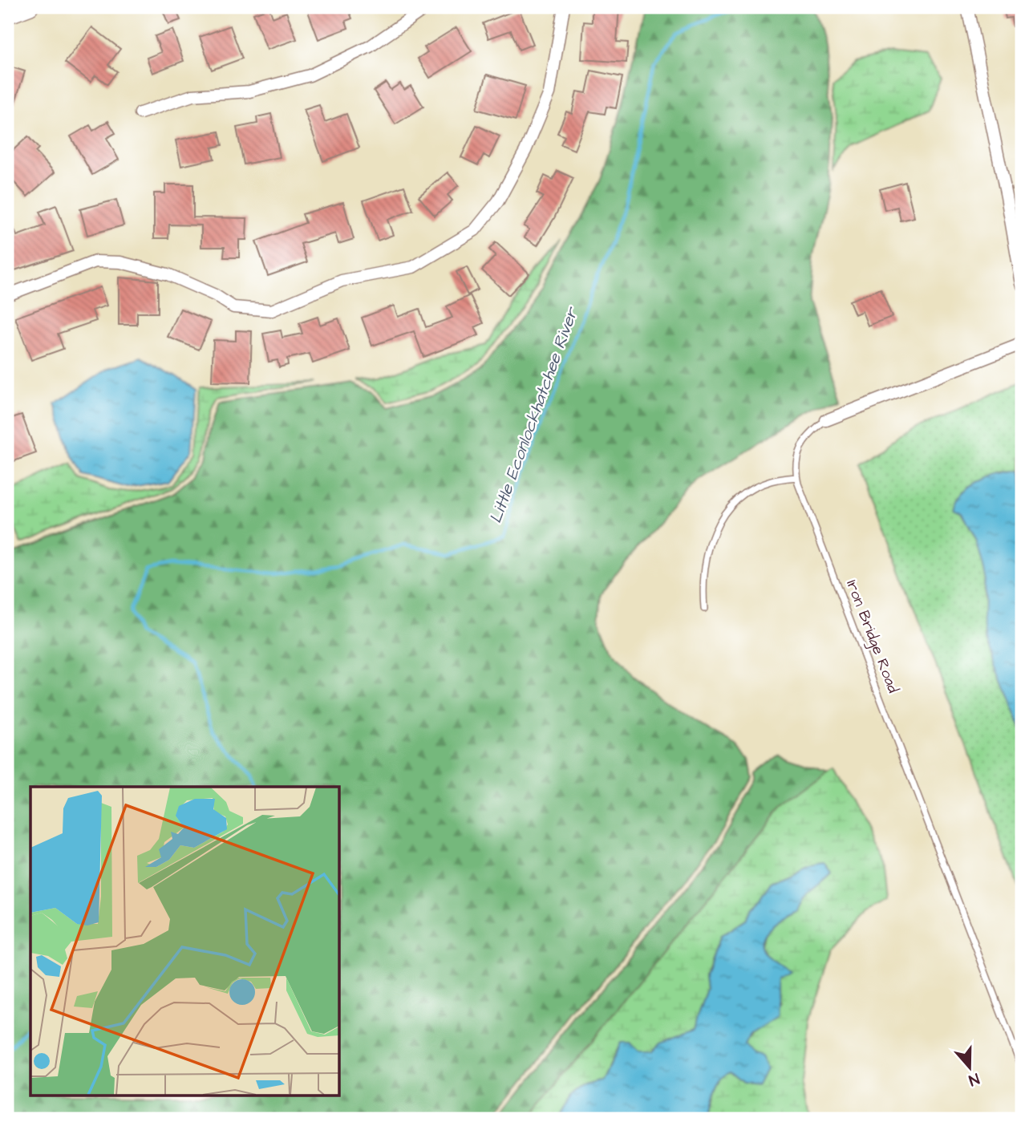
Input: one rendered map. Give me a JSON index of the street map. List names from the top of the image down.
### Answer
{
  "streets": {
    "street": ["Iron Bridge Road"]
  },
  "water": ["Little Econlockhatchee River"],
  "north": "bottom"
}
